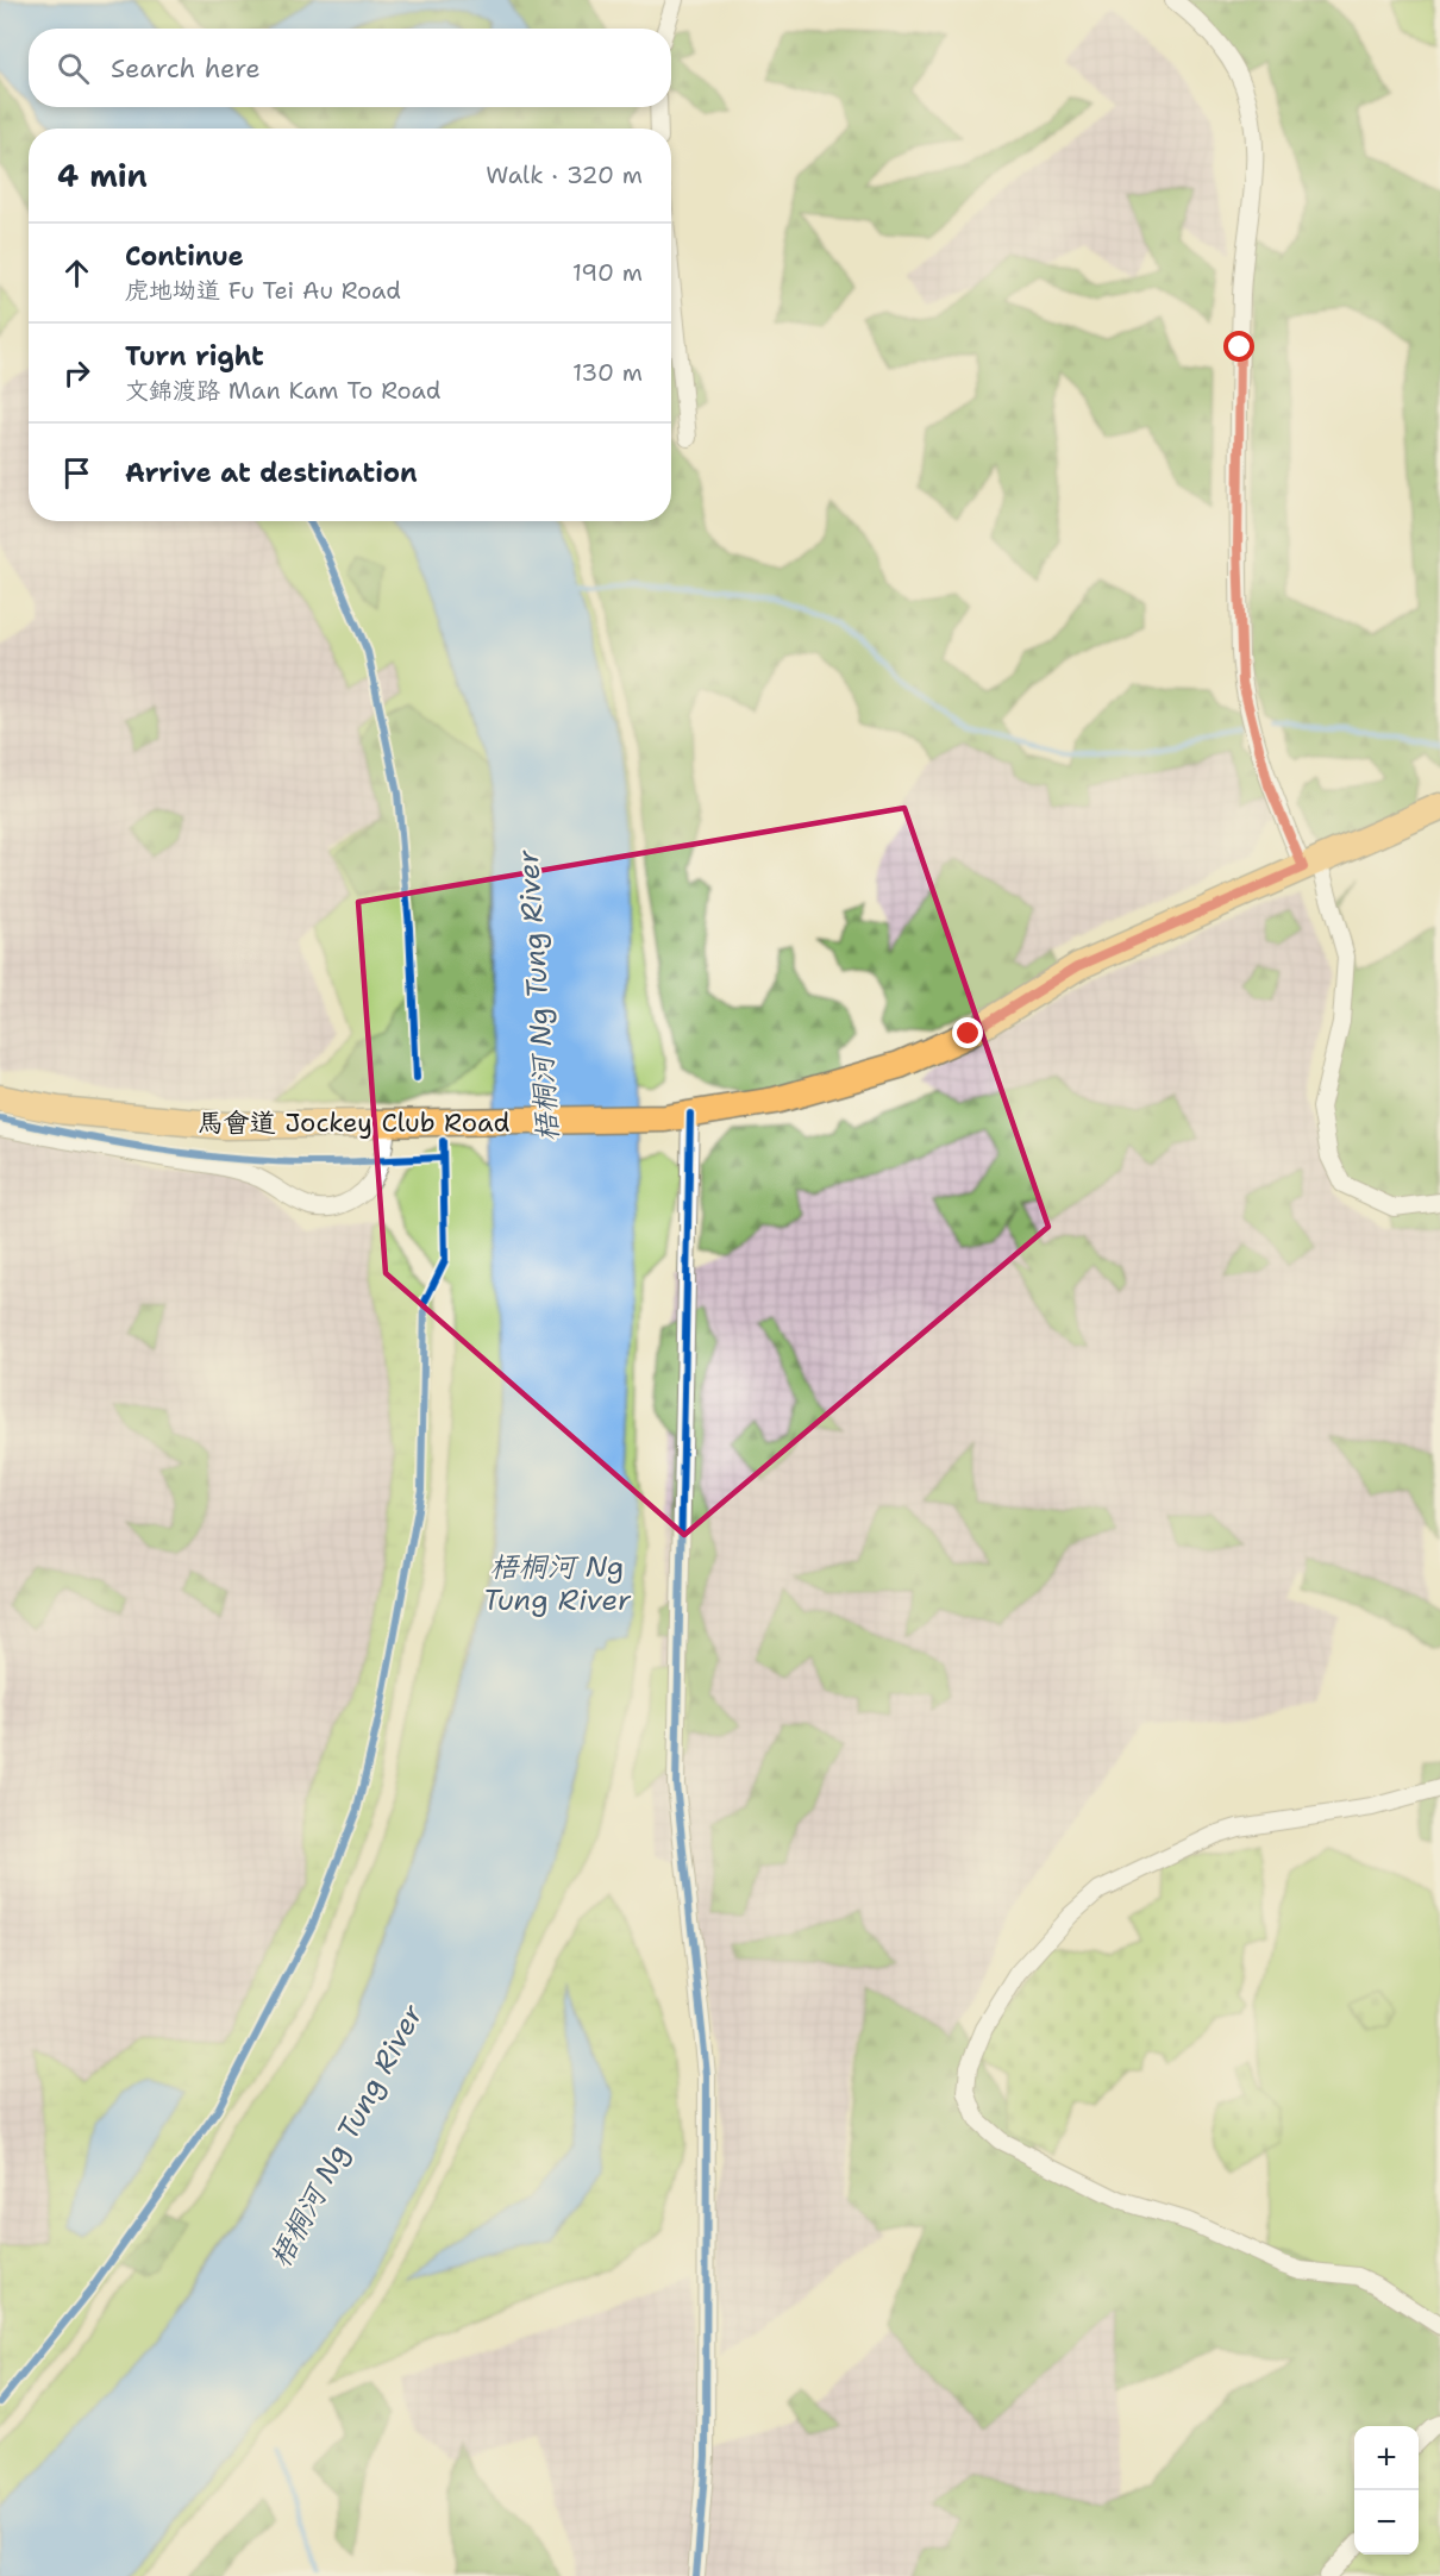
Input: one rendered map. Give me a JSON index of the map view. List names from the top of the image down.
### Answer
{
  "streets": {
    "main road": ["馬會道 Jockey Club Road"]
  },
  "water": ["梧桐河 Ng Tung River"],
  "page": {
    "search": "Search here",
    "heading": ["4 min", "Walk · 320 m"],
    "list": [
      ["Continue", "虎地坳道 Fu Tei Au Road", "190 m"],
      ["Turn right", "文錦渡路 Man Kam To Road", "130 m"],
      "Arrive at destination"
    ],
    "map_buttons": ["+", "−"]
  }
}
